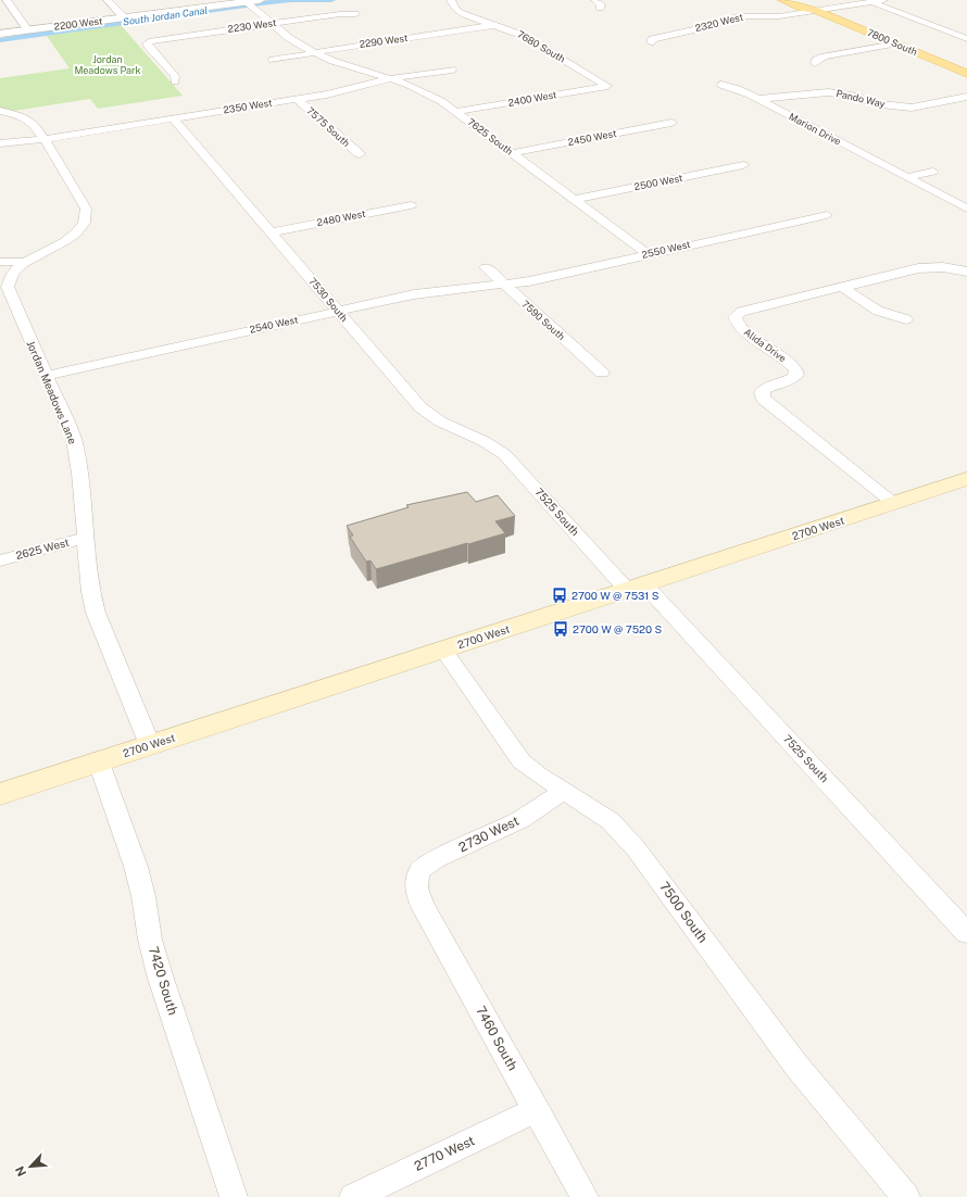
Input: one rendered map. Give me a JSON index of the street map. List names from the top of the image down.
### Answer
{
  "streets": {
    "main road": ["7800 South", "2700 West"],
    "street": [
      "2320 West",
      "2200 West",
      "2230 West",
      "2290 West",
      "7680 South",
      "2400 West",
      "Pando Way",
      "2350 West",
      "7575 South",
      "Marion Drive",
      "7625 South",
      "2450 West",
      "2500 West",
      "2480 West",
      "2550 West",
      "7530 South",
      "7590 South",
      "2540 West",
      "Alida Drive",
      "Jordan Meadows Lane",
      "7525 South",
      "2625 West",
      "2730 West",
      "7500 South",
      "7420 South",
      "7460 South",
      "2770 West"
    ]
  },
  "crossings": [
    ["2320 West", "7800 South"],
    ["2200 West", "7625 South"],
    ["2230 West", "7625 South"],
    ["2290 West", "7680 South"],
    ["2290 West", "7625 South"],
    ["7680 South", "2400 West"],
    ["2400 West", "7625 South"],
    ["Pando Way", "Marion Drive"],
    ["2350 West", "7575 South"],
    ["2350 West", "7625 South"],
    ["2350 West", "7530 South"],
    ["2350 West", "Jordan Meadows Lane"],
    ["7625 South", "2450 West"],
    ["7625 South", "2500 West"],
    ["7625 South", "2550 West"],
    ["2480 West", "7530 South"],
    ["2550 West", "7590 South"],
    ["2550 West", "2540 West"],
    ["7530 South", "2540 West"],
    ["7530 South", "7525 South"],
    ["7590 South", "2540 West"],
    ["2540 West", "Jordan Meadows Lane"],
    ["Alida Drive", "2700 West"],
    ["Jordan Meadows Lane", "2700 West"],
    ["Jordan Meadows Lane", "2625 West"],
    ["7525 South", "2700 West"],
    ["2700 West", "7500 South"],
    ["2700 West", "7420 South"],
    ["2730 West", "7500 South"],
    ["2730 West", "7460 South"],
    ["7460 South", "2770 West"]
  ],
  "water": ["South Jordan Canal"],
  "parks": ["Jordan Meadows Park"],
  "places": {
    "bus stop": ["2700 W @ 7531 S", "2700 W @ 7520 S"]
  },
  "north": "bottom left"
}
